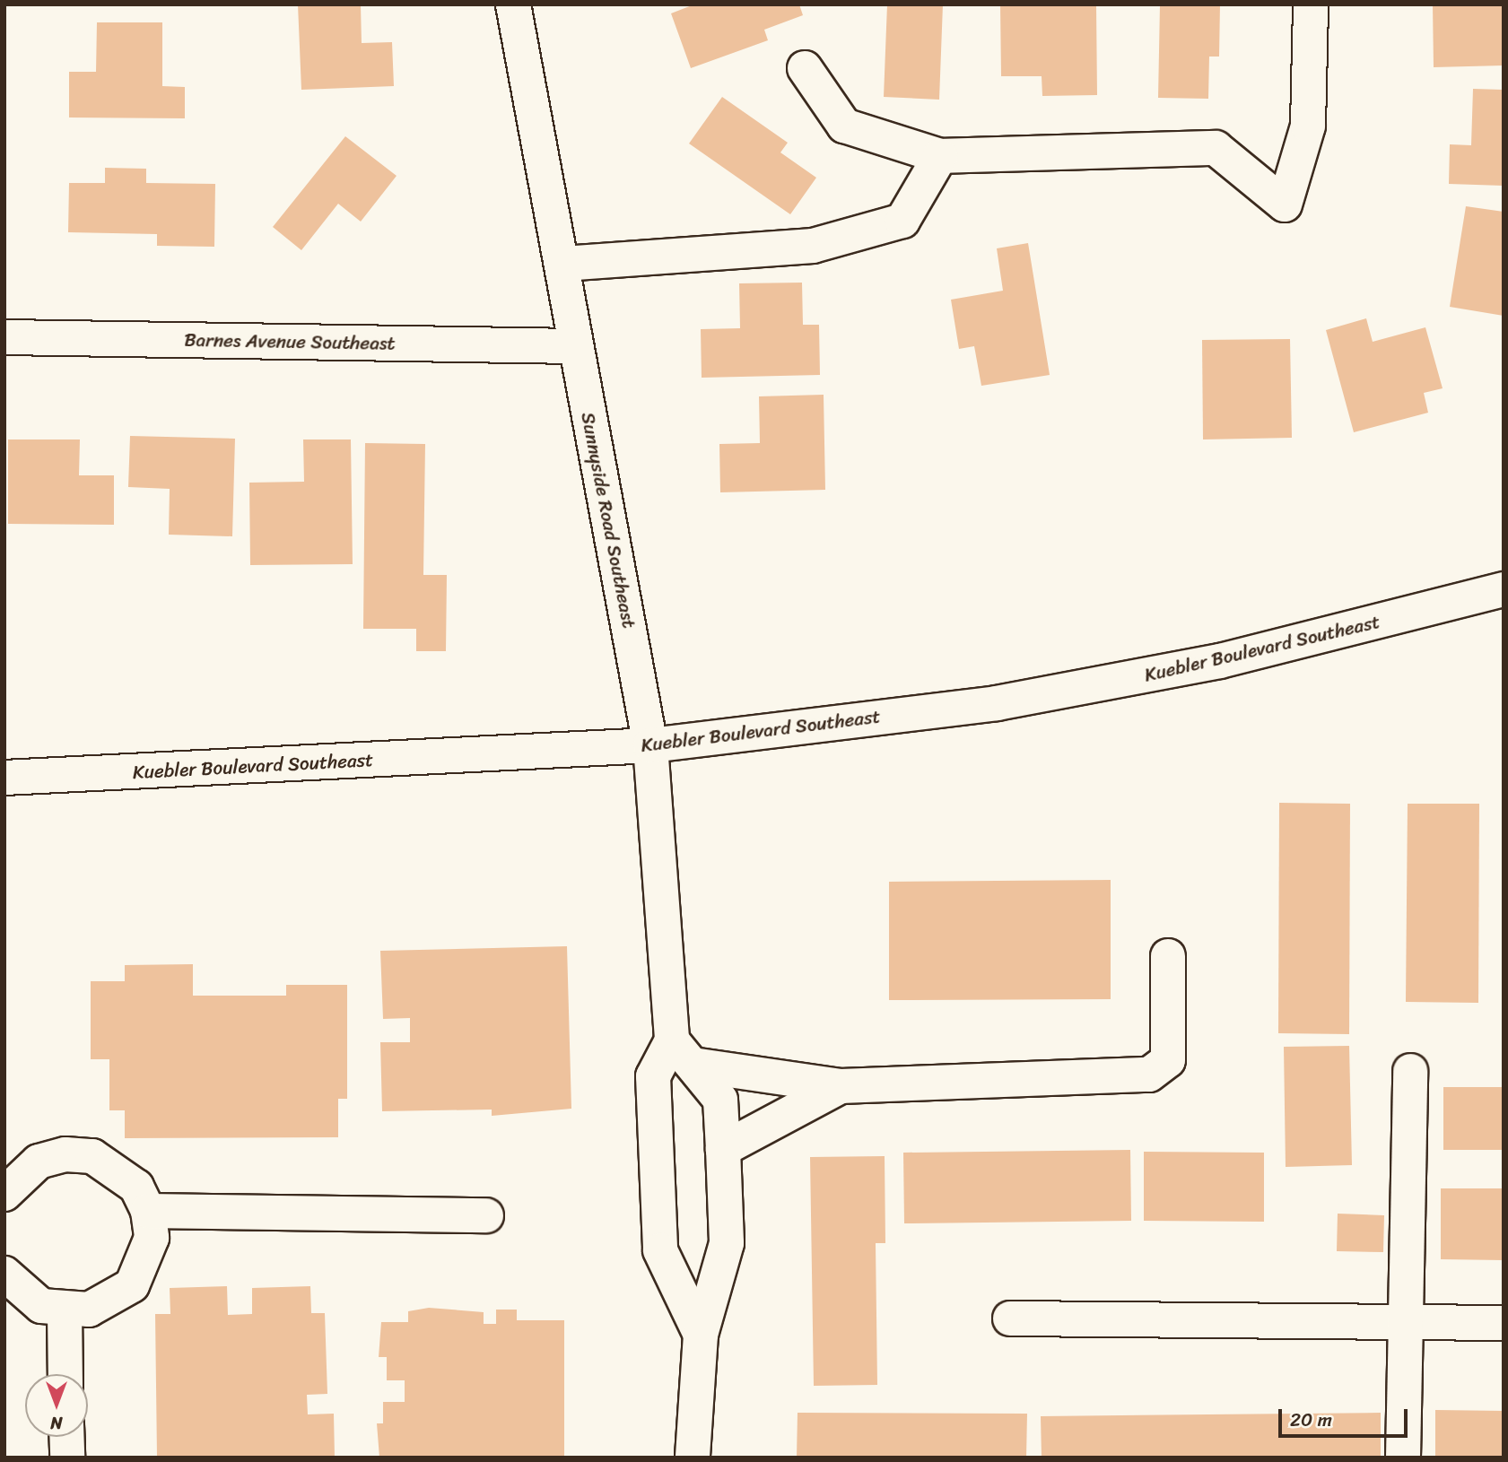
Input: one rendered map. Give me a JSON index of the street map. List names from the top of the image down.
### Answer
{
  "streets": {
    "main road": ["Barnes Avenue Southeast", "Sunnyside Road Southeast", "Kuebler Boulevard Southeast"]
  },
  "crossings": [
    ["Barnes Avenue Southeast", "Sunnyside Road Southeast"],
    ["Sunnyside Road Southeast", "Kuebler Boulevard Southeast"]
  ],
  "scale_bar": "20 m",
  "north": "bottom"
}
